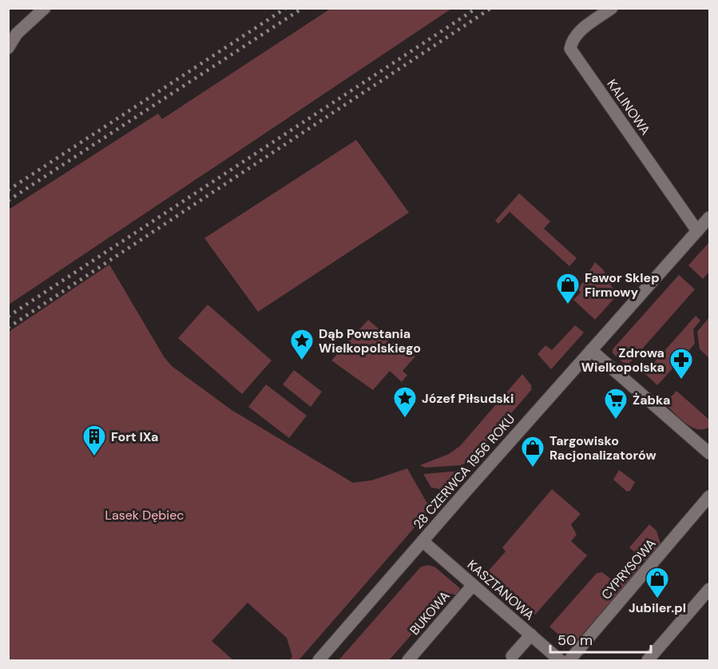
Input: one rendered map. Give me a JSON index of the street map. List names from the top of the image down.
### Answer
{
  "streets": {
    "street": [
      "KALINOWA",
      "28 CZERWCA 1956 ROKU",
      "CYPRYSOWA",
      "KASZTANOWA",
      "BUKOWA"
    ]
  },
  "crossings": [
    ["KALINOWA", "28 CZERWCA 1956 ROKU"],
    ["28 CZERWCA 1956 ROKU", "KASZTANOWA"],
    ["KASZTANOWA", "BUKOWA"]
  ],
  "parks": ["Lasek Dębiec"],
  "places": {
    "shop": ["Fawor Sklep Firmowy", "Targowisko Racjonalizatorów", "Jubiler.pl"],
    "place": ["Dąb Powstania Wielkopolskiego", "Józef Piłsudski"],
    "pharmacy": ["Zdrowa Wielkopolska"],
    "supermarket": ["Żabka"],
    "building": ["Fort IXa"]
  },
  "scale_bar": "50 m"
}
